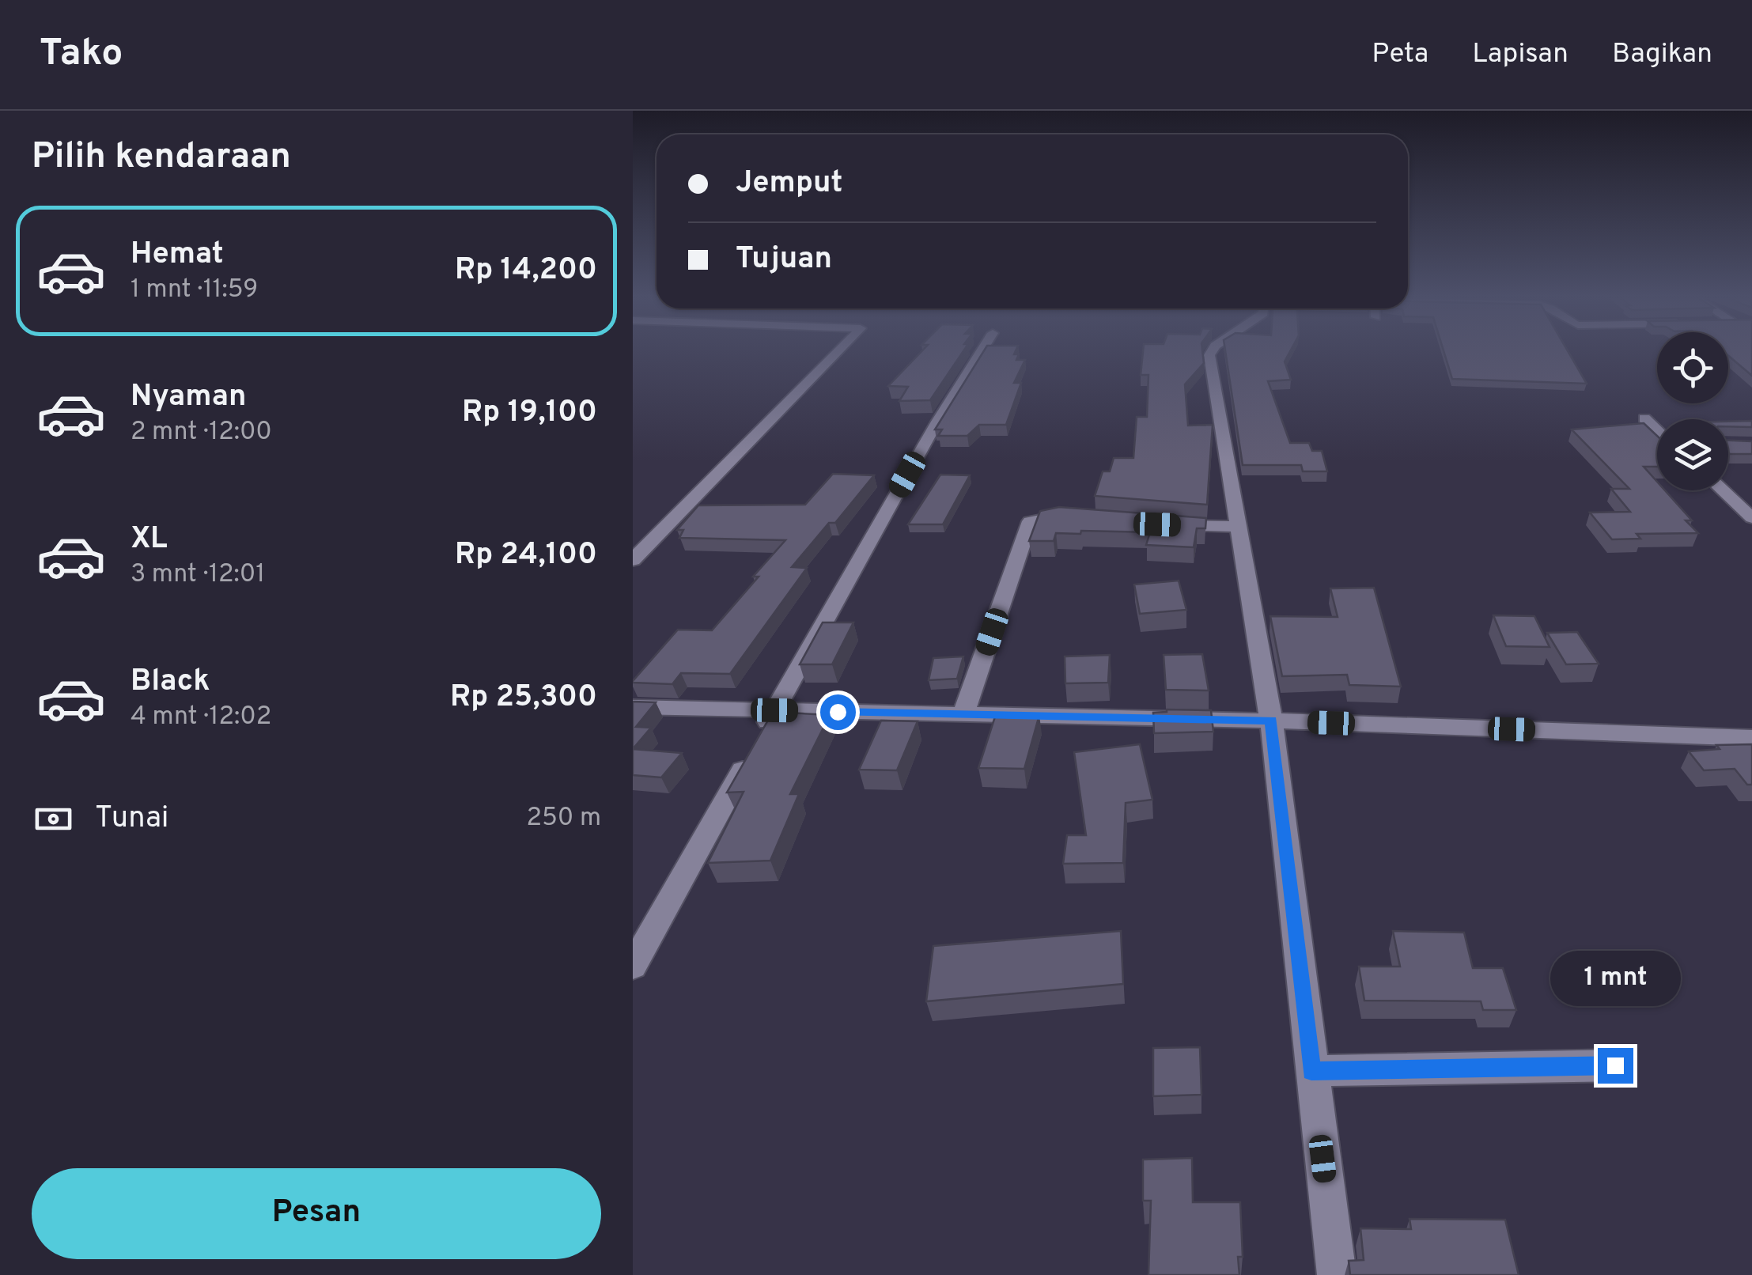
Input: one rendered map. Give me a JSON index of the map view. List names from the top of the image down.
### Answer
{
  "page": {
    "header": "Tako",
    "nav": ["Peta", "Lapisan", "Bagikan"],
    "heading": "Pilih kendaraan",
    "banner": ["Jemput", "Tujuan"],
    "list": [
      {
        "name": "Hemat",
        "note": "1 mnt · 11:59",
        "value": "Rp 14,200"
      },
      {
        "name": "Nyaman",
        "note": "2 mnt · 12:00",
        "value": "Rp 19,100"
      },
      {
        "name": "XL",
        "note": "3 mnt · 12:01",
        "value": "Rp 24,100"
      },
      {
        "name": "Black",
        "note": "4 mnt · 12:02",
        "value": "Rp 25,300"
      }
    ],
    "pay": ["Tunai", "250 m"],
    "bubble": "1 mnt",
    "buttons": "Pesan"
  }
}
